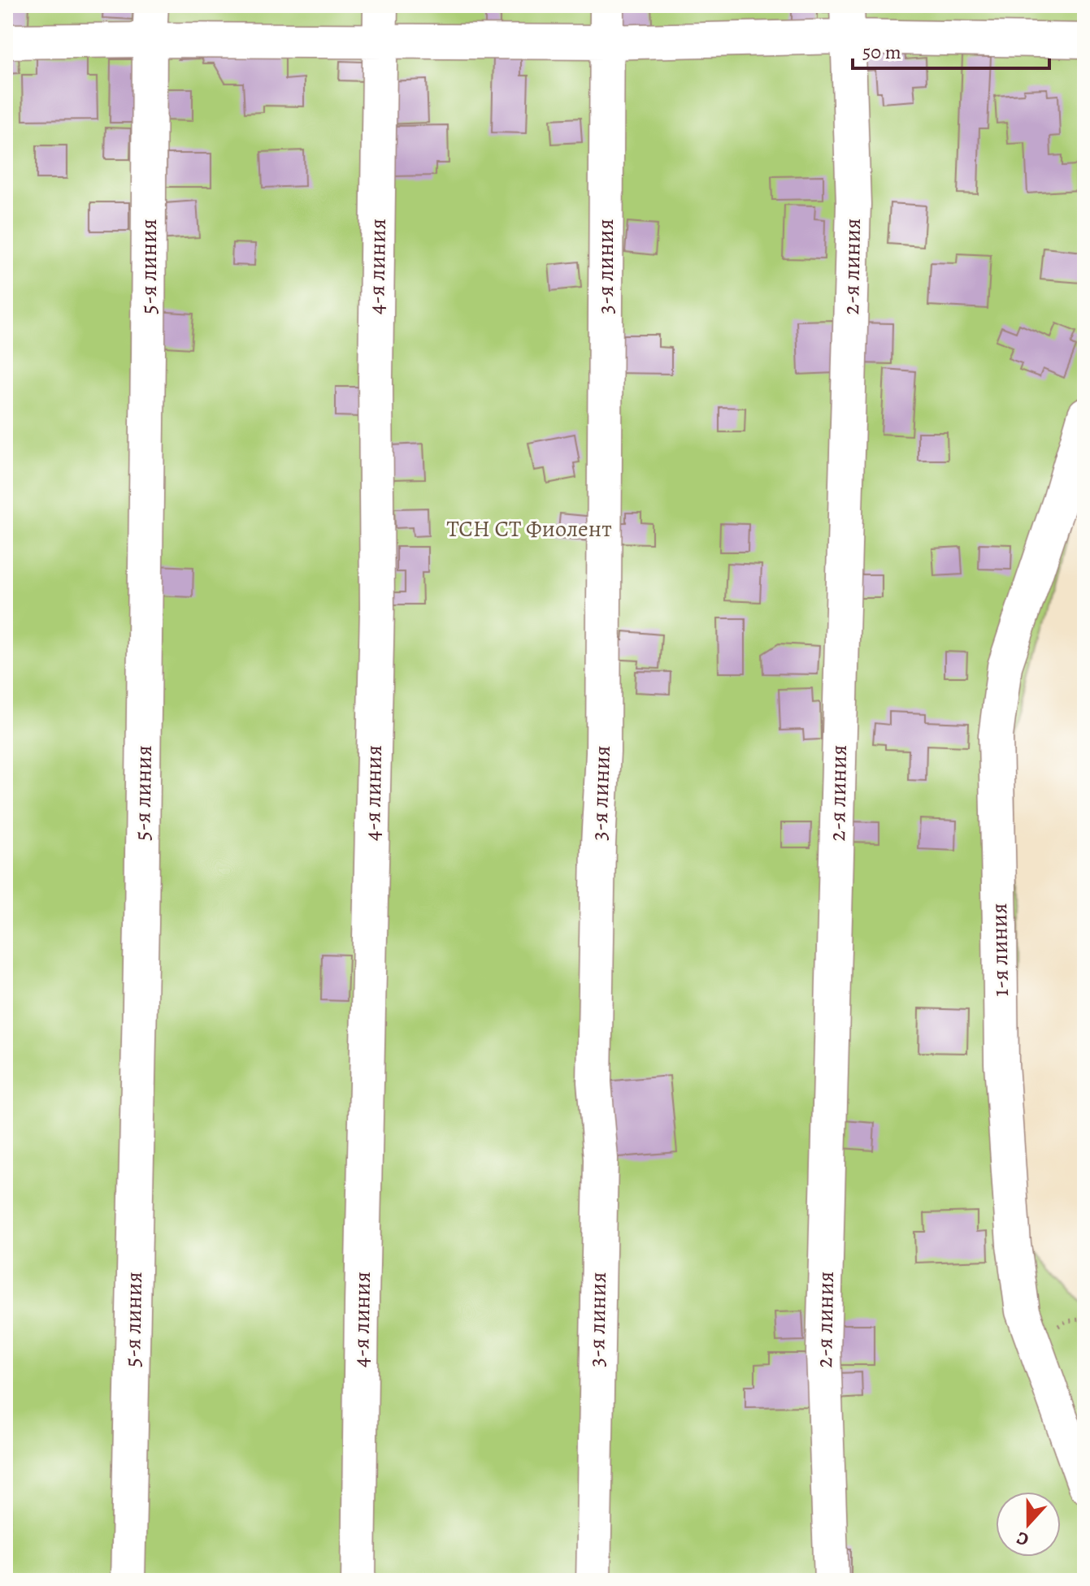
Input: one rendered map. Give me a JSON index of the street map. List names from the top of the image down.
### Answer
{
  "streets": {
    "street": [
      "5-я линия",
      "4-я линия",
      "3-я линия",
      "2-я линия",
      "1-я линия"
    ]
  },
  "parks": ["ТСН СТ Фиолент"],
  "scale_bar": "50 m",
  "north": "bottom"
}
